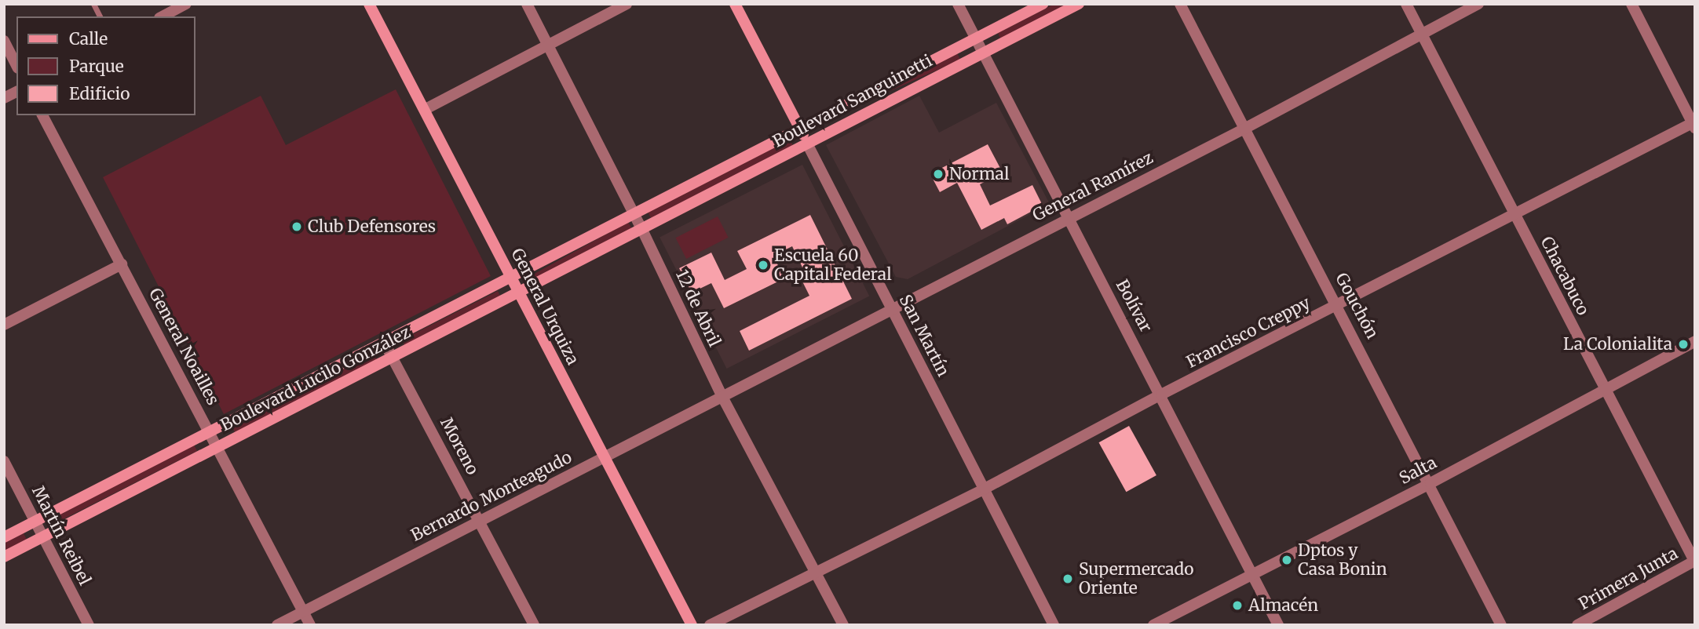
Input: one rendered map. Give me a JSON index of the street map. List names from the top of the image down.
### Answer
{
  "streets": {
    "main road": [
      "Boulevard Sanguinetti",
      "General Urquiza",
      "San Martín",
      "Boulevard Lucilo González"
    ],
    "street": [
      "General Ramírez",
      "Chacabuco",
      "Bolívar",
      "Gouchón",
      "12 de Abril",
      "Francisco Creppy",
      "General Noailles",
      "Moreno",
      "Salta",
      "Bernardo Monteagudo",
      "Martín Reibel",
      "Primera Junta"
    ]
  },
  "crossings": [
    ["Boulevard Sanguinetti", "Bolívar"],
    ["Boulevard Sanguinetti", "12 de Abril"],
    ["Boulevard Sanguinetti", "San Martín"],
    ["Boulevard Sanguinetti", "Boulevard Lucilo González"],
    ["General Ramírez", "Chacabuco"],
    ["General Ramírez", "Bolívar"],
    ["General Ramírez", "Gouchón"],
    ["General Ramírez", "12 de Abril"],
    ["General Ramírez", "San Martín"],
    ["General Ramírez", "Bernardo Monteagudo"],
    ["Chacabuco", "Francisco Creppy"],
    ["Chacabuco", "Salta"],
    ["Chacabuco", "Primera Junta"],
    ["Bolívar", "Francisco Creppy"],
    ["Bolívar", "Salta"],
    ["Gouchón", "Francisco Creppy"],
    ["Gouchón", "Salta"],
    ["General Urquiza", "Boulevard Lucilo González"],
    ["General Urquiza", "Bernardo Monteagudo"],
    ["12 de Abril", "Francisco Creppy"],
    ["12 de Abril", "Boulevard Lucilo González"],
    ["12 de Abril", "Bernardo Monteagudo"],
    ["Francisco Creppy", "San Martín"],
    ["General Noailles", "Boulevard Lucilo González"],
    ["General Noailles", "Bernardo Monteagudo"],
    ["Boulevard Lucilo González", "Moreno"],
    ["Boulevard Lucilo González", "Martín Reibel"],
    ["Moreno", "Bernardo Monteagudo"]
  ],
  "places": [
    "Normal",
    "Club Defensores",
    "Escuela 60 Capital Federal",
    "La Colonialita",
    "Dptos y Casa Bonin",
    "Supermercado Oriente",
    "Almacén"
  ],
  "legend": ["Calle", "Parque", "Edificio"]
}
